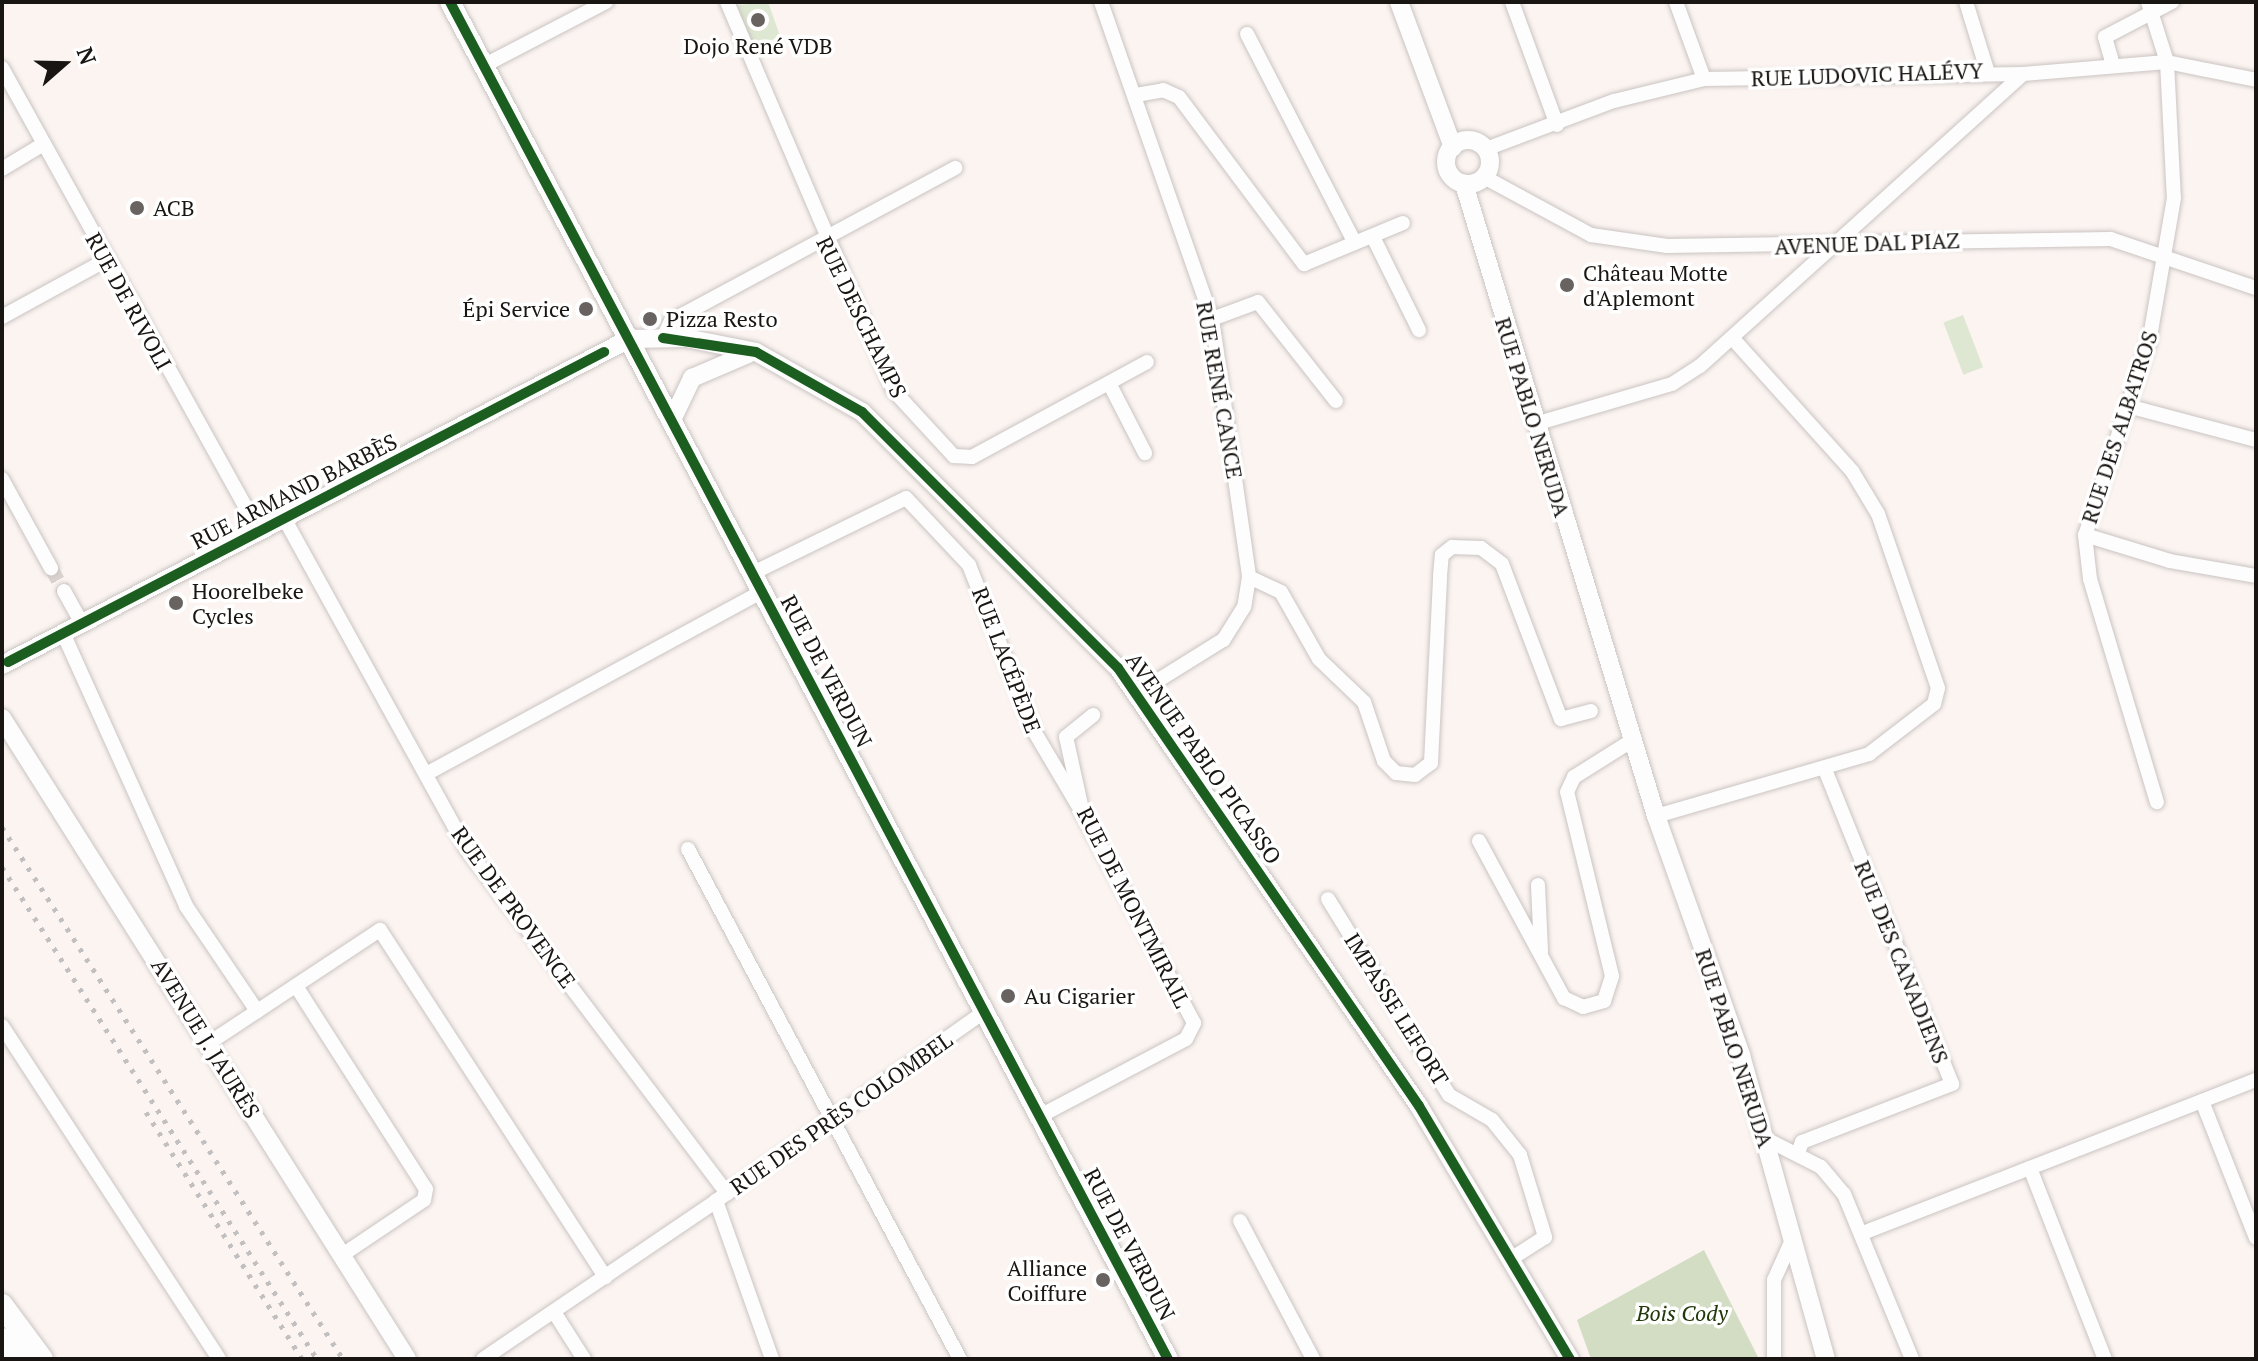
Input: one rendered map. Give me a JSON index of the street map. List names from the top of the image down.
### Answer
{
  "streets": {
    "main road": ["RUE DE VERDUN"],
    "street": [
      "RUE LUDOVIC HALÉVY",
      "AVENUE DAL PIAZ",
      "RUE DE RIVOLI",
      "RUE DESCHAMPS",
      "RUE RENÉ CANCE",
      "RUE PABLO NERUDA",
      "RUE DES ALBATROS",
      "RUE ARMAND BARBÈS",
      "RUE LACÉPÈDE",
      "AVENUE PABLO PICASSO",
      "RUE DE PROVENCE",
      "RUE DE MONTMIRAIL",
      "RUE DES CANADIENS",
      "IMPASSE LEFORT",
      "AVENUE J. JAURÈS",
      "RUE DES PRÈS COLOMBEL"
    ]
  },
  "crossings": [
    ["RUE LUDOVIC HALÉVY", "AVENUE DAL PIAZ"],
    ["RUE LUDOVIC HALÉVY", "RUE PABLO NERUDA"],
    ["RUE LUDOVIC HALÉVY", "RUE DES ALBATROS"],
    ["AVENUE DAL PIAZ", "RUE PABLO NERUDA"],
    ["AVENUE DAL PIAZ", "RUE DES ALBATROS"],
    ["RUE DE RIVOLI", "RUE ARMAND BARBÈS"],
    ["RUE RENÉ CANCE", "AVENUE PABLO PICASSO"],
    ["RUE ARMAND BARBÈS", "RUE DE VERDUN"],
    ["RUE ARMAND BARBÈS", "AVENUE PABLO PICASSO"],
    ["RUE ARMAND BARBÈS", "RUE DE PROVENCE"],
    ["RUE LACÉPÈDE", "RUE DE VERDUN"],
    ["RUE LACÉPÈDE", "RUE DE MONTMIRAIL"],
    ["RUE DE VERDUN", "AVENUE PABLO PICASSO"],
    ["RUE DE VERDUN", "RUE DE MONTMIRAIL"],
    ["RUE DE VERDUN", "RUE DES PRÈS COLOMBEL"],
    ["AVENUE PABLO PICASSO", "IMPASSE LEFORT"],
    ["RUE DE PROVENCE", "RUE DES PRÈS COLOMBEL"]
  ],
  "parks": ["Bois Cody"],
  "places": [
    "Dojo René VDB",
    "ACB",
    "Château Motte d'Aplemont",
    "Épi Service",
    "Pizza Resto",
    "Hoorelbeke Cycles",
    "Au Cigarier",
    "Alliance Coiffure"
  ],
  "north": "right"
}
